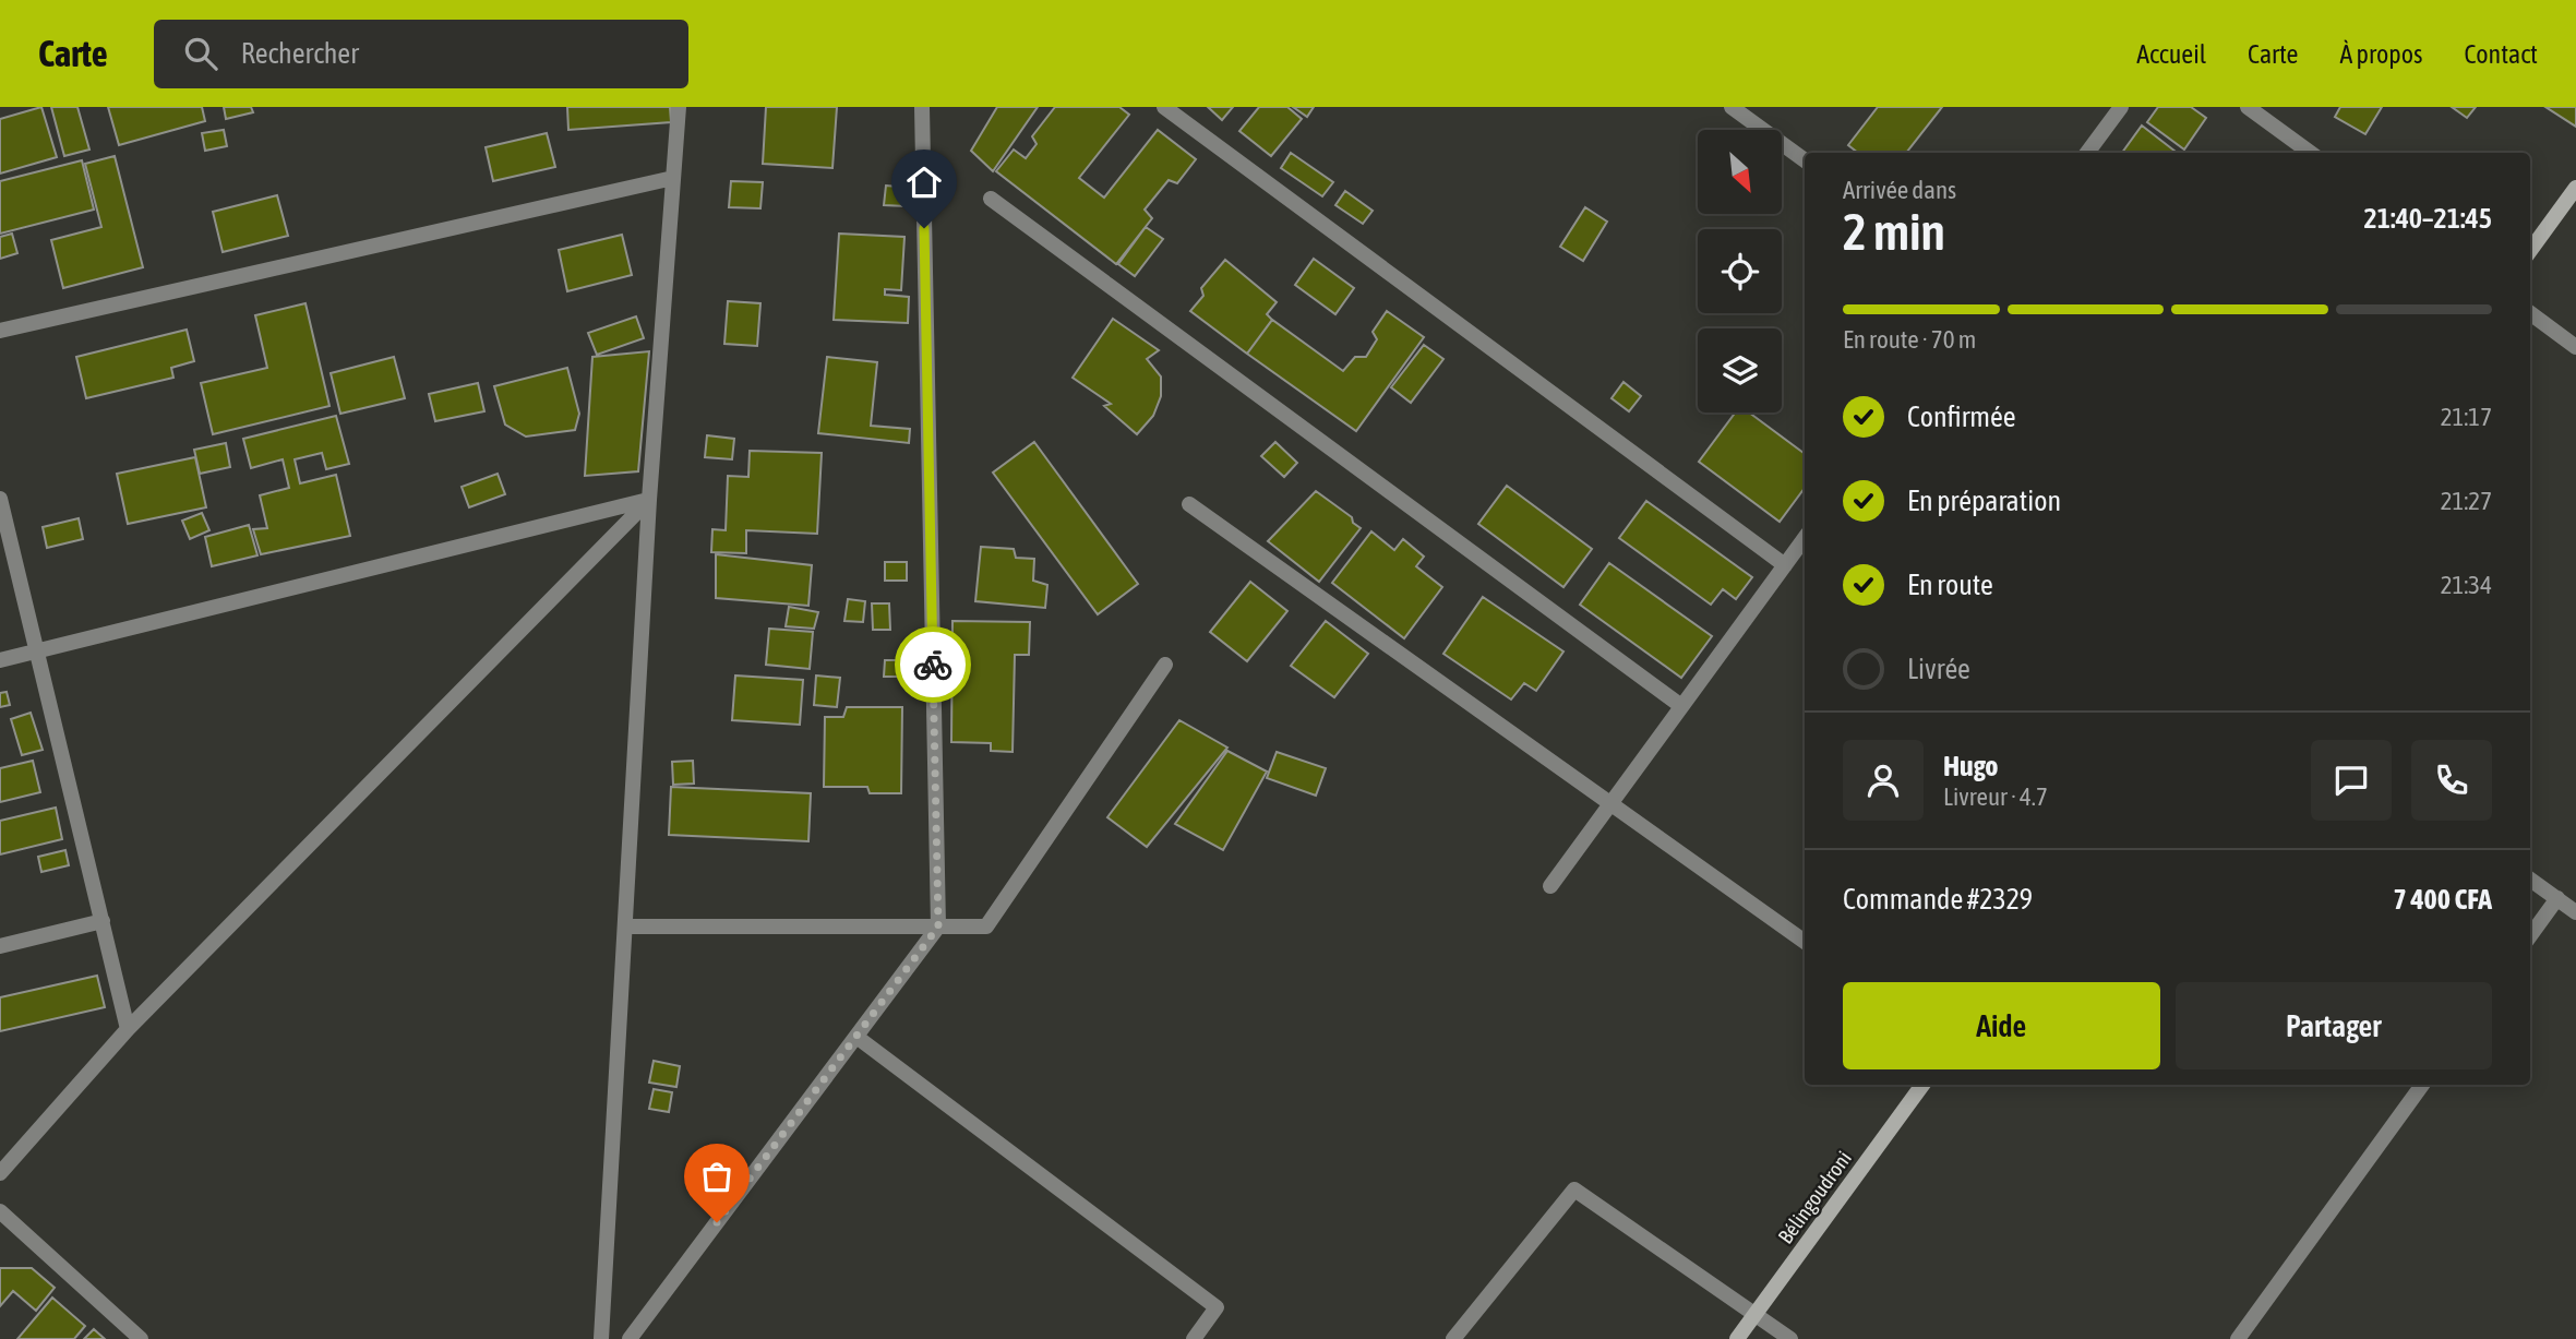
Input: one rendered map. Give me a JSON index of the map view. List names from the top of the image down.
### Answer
{
  "streets": {
    "street": ["Bélingoudroni"]
  },
  "north": "bottom right",
  "page": {
    "header": "Carte",
    "search": "Rechercher",
    "nav": [
      "Accueil",
      "Carte",
      "À propos",
      "Contact"
    ],
    "heading": ["2 min", "Arrivée dans", "21:40–21:45"],
    "panel": [
      "Hugo",
      "Livreur · 4.7",
      "Commande #2329",
      "7 400 CFA"
    ],
    "bar": "En route · 70 m",
    "list": [
      ["Confirmée", "21:17"],
      ["En préparation", "21:27"],
      ["En route", "21:34"],
      "Livrée"
    ],
    "buttons": ["Aide", "Partager"]
  }
}
